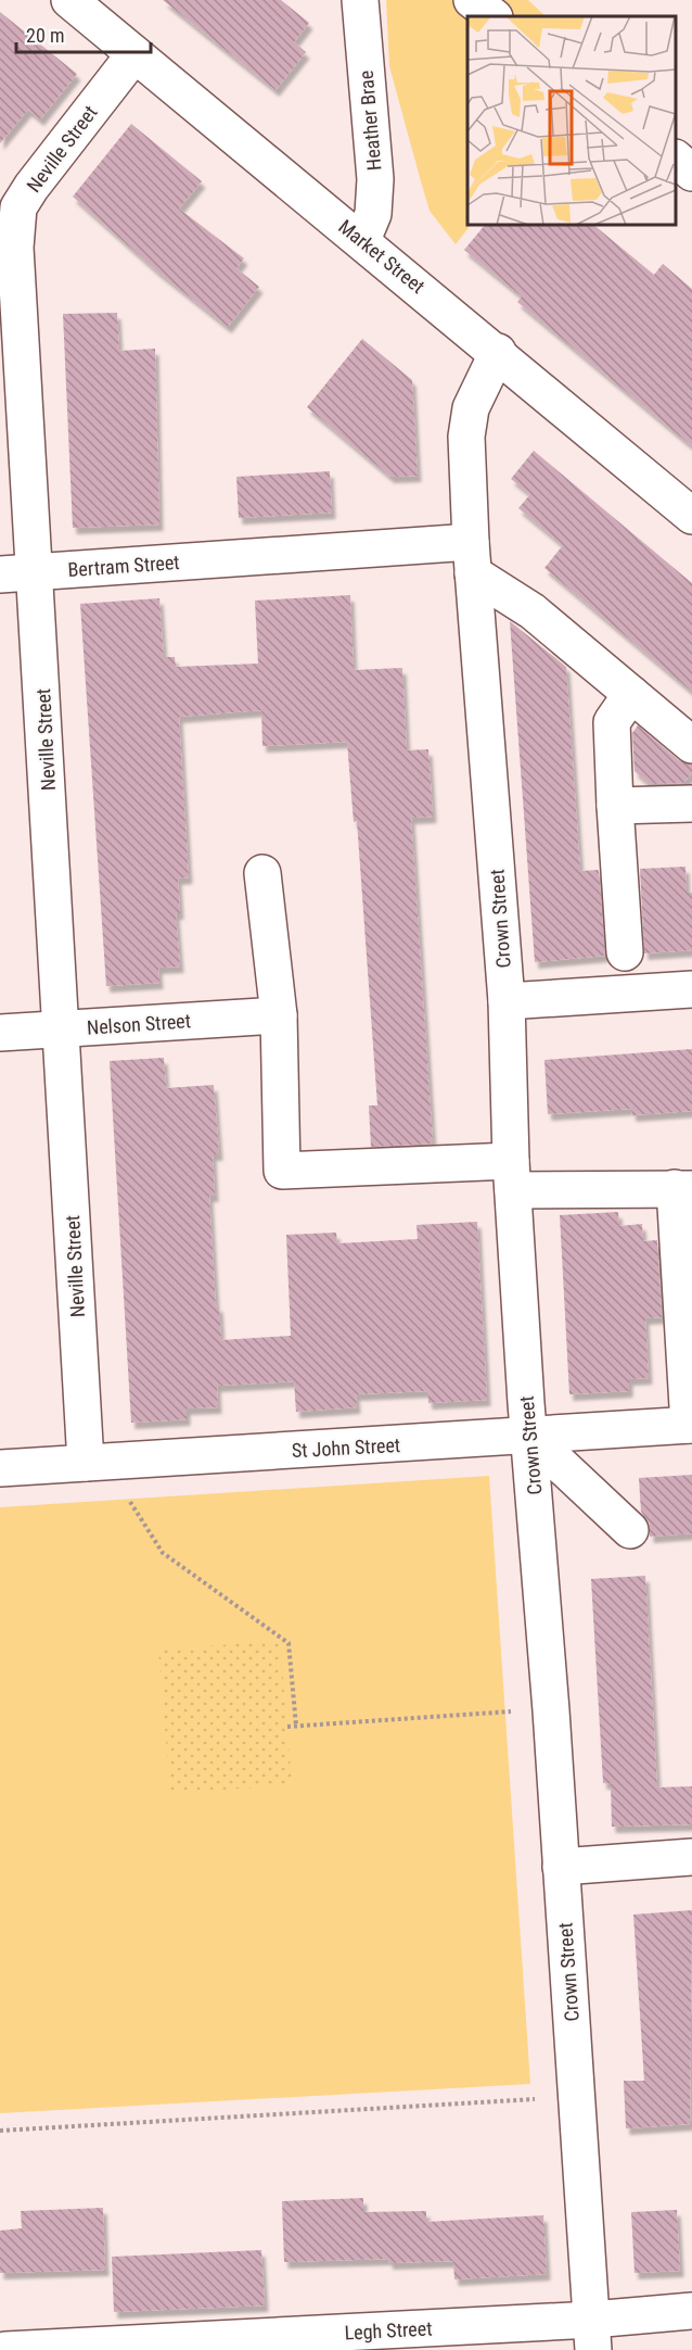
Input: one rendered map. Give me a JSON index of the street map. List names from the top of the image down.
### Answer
{
  "streets": {
    "street": [
      "Heather Brae",
      "Neville Street",
      "Market Street",
      "Bertram Street",
      "Crown Street",
      "Nelson Street",
      "St John Street",
      "Legh Street"
    ]
  },
  "crossings": [
    ["Heather Brae", "Market Street"],
    ["Neville Street", "Market Street"],
    ["Neville Street", "Bertram Street"],
    ["Neville Street", "Nelson Street"],
    ["Neville Street", "St John Street"],
    ["Market Street", "Crown Street"],
    ["Bertram Street", "Crown Street"],
    ["Crown Street", "St John Street"],
    ["Crown Street", "Legh Street"]
  ],
  "scale_bar": "20 m"
}
